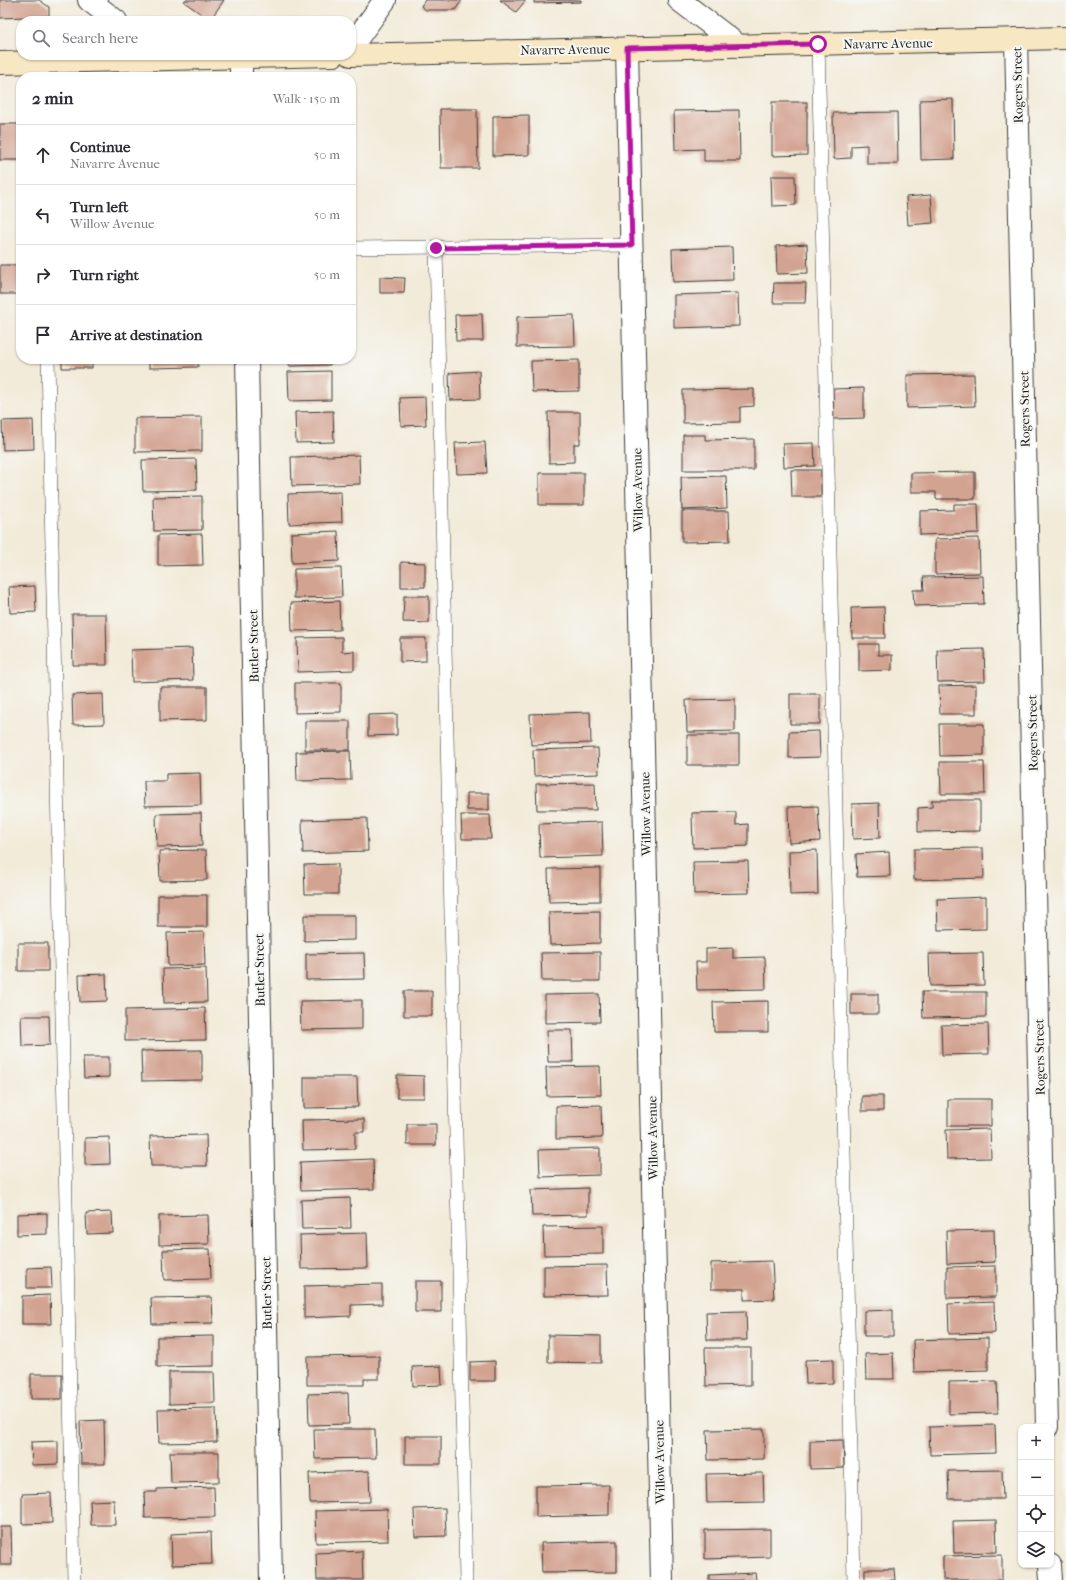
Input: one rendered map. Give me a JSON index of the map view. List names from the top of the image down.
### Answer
{
  "streets": {
    "street": [
      "Navarre Avenue",
      "Rogers Street",
      "Willow Avenue",
      "Butler Street"
    ]
  },
  "crossings": [
    ["Navarre Avenue", "Rogers Street"],
    ["Navarre Avenue", "Willow Avenue"]
  ],
  "page": {
    "search": "Search here",
    "heading": ["2 min", "Walk · 150 m"],
    "list": [
      ["Continue", "Navarre Avenue", "50 m"],
      ["Turn left", "Willow Avenue", "50 m"],
      ["Turn right", "50 m"],
      "Arrive at destination"
    ],
    "map_buttons": ["+", "−"]
  }
}
